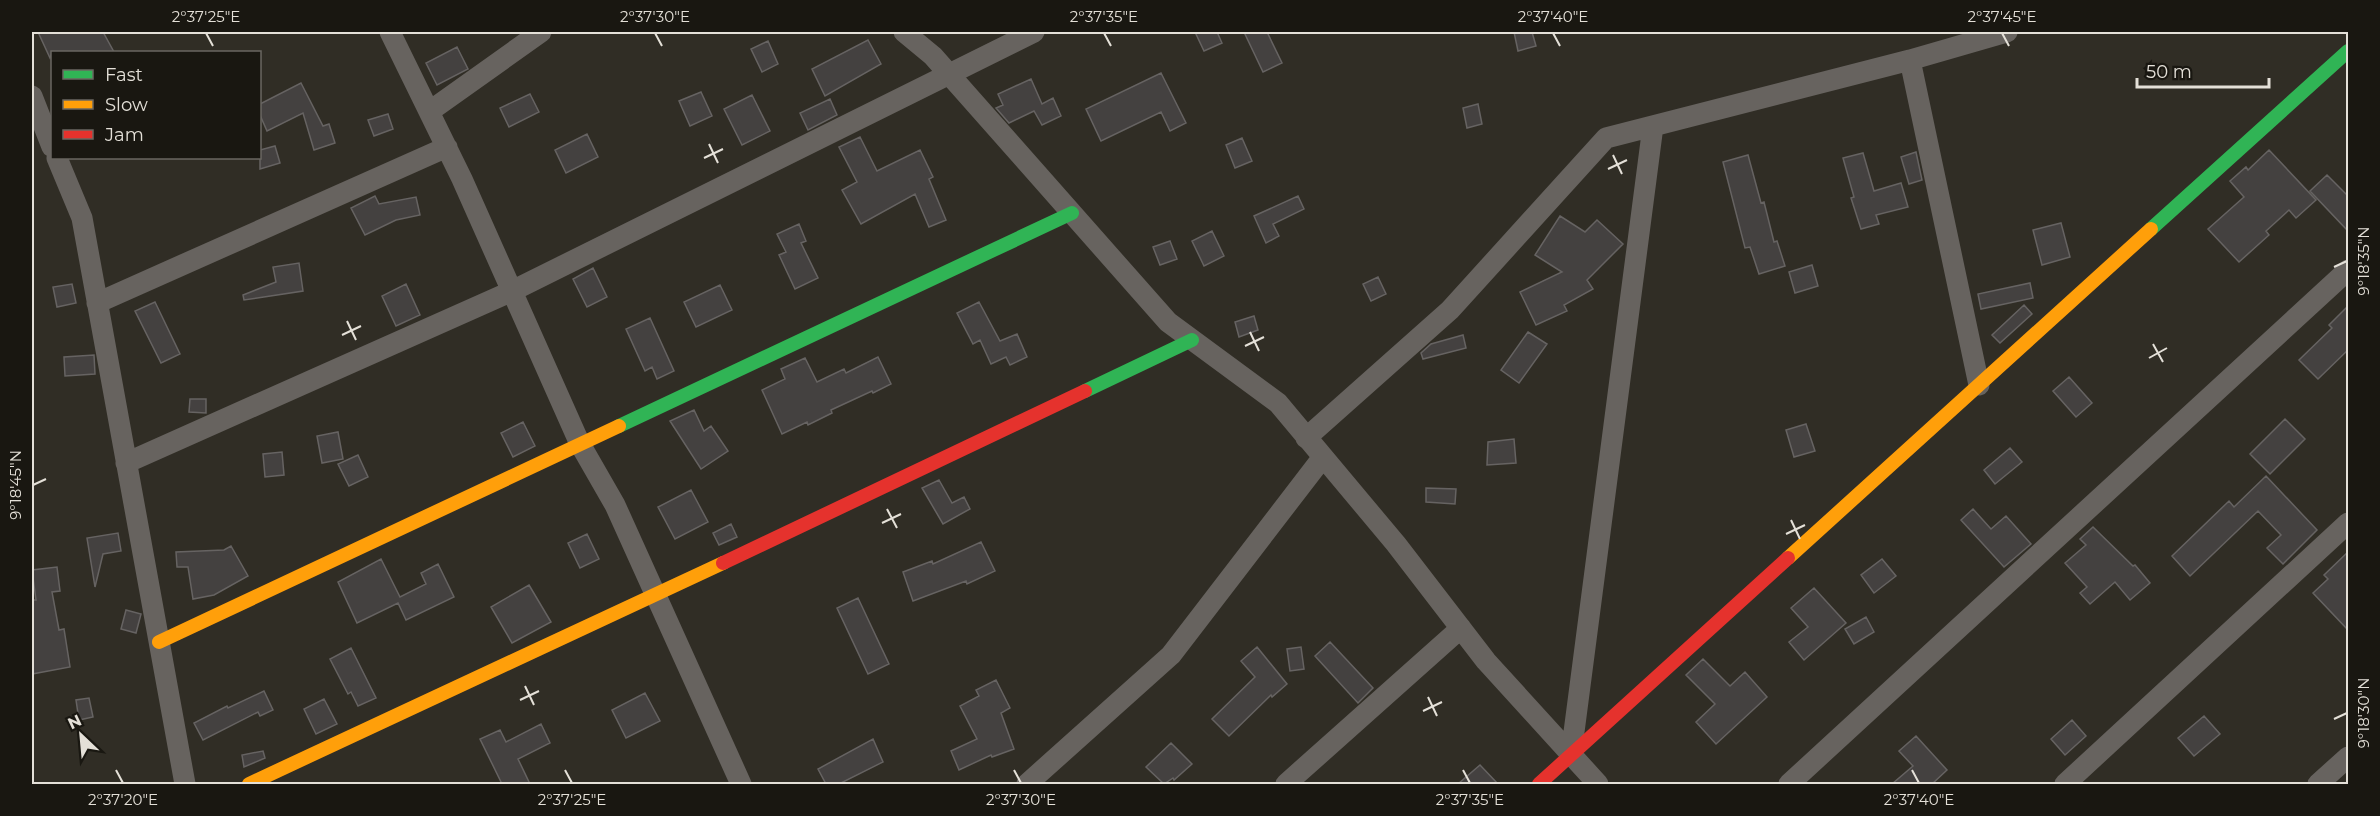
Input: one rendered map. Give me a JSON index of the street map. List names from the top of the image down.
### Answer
{
  "legend": ["Fast", "Slow", "Jam"],
  "scale_bar": "50 m",
  "north": "top left",
  "coordinates": [
    "2°37'25\"E",
    "2°37'30\"E",
    "2°37'35\"E",
    "2°37'40\"E",
    "2°37'45\"E",
    "9°18'35\"N",
    "9°18'45\"N",
    "9°18'30\"N",
    "2°37'20\"E"
  ]
}
